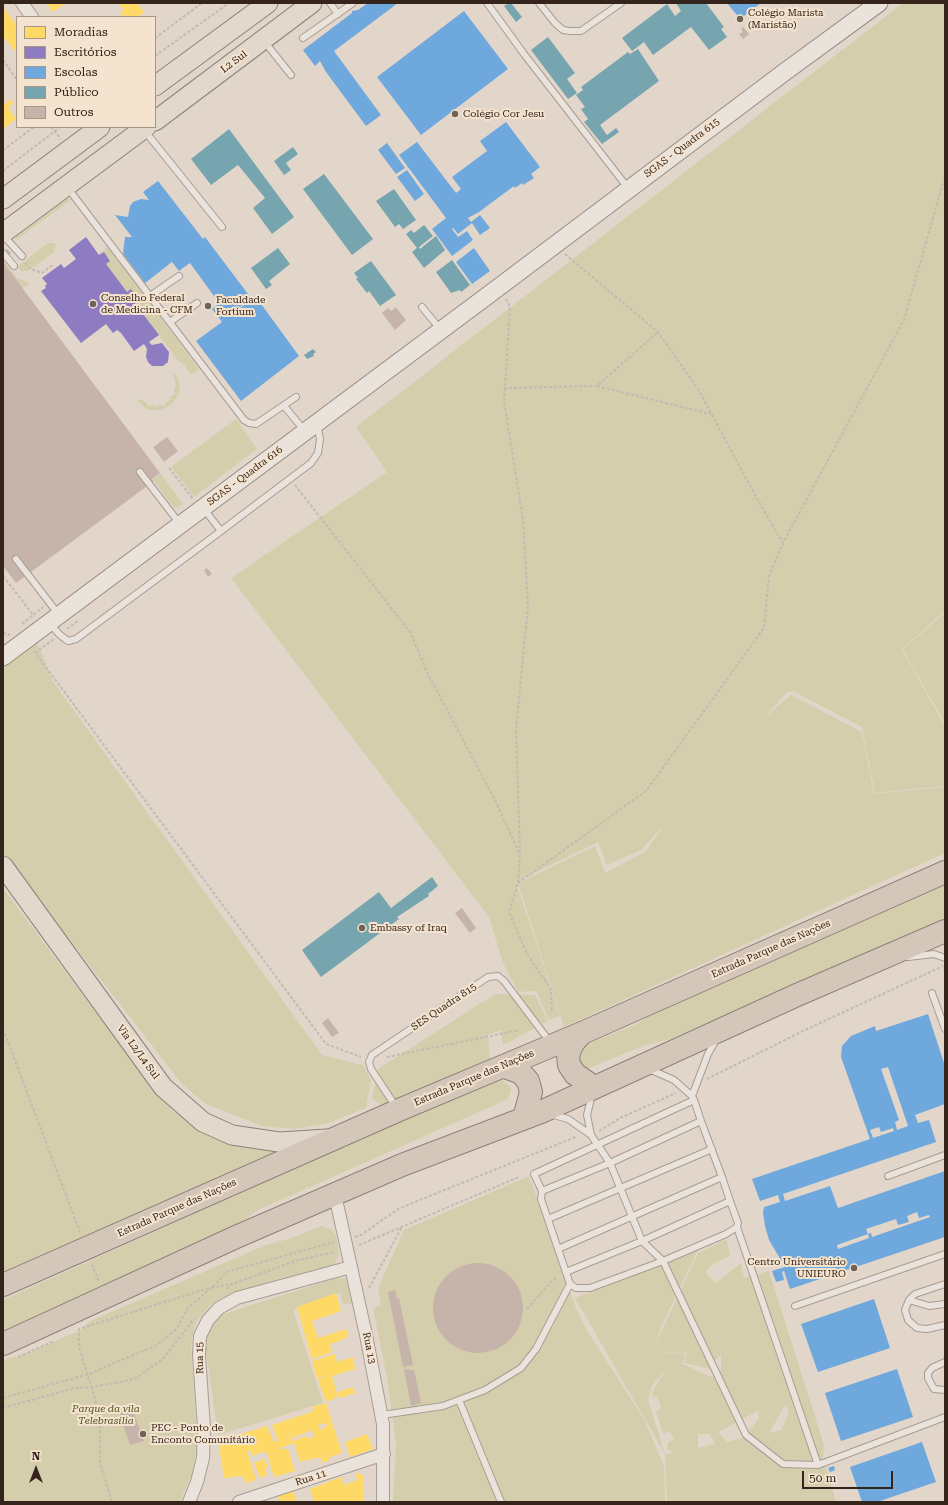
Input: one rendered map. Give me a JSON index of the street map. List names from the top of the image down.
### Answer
{
  "streets": {
    "highway": ["Estrada Parque das Nações"],
    "main road": ["L2 Sul", "Via L2/L4 Sul"],
    "street": [
      "SGAS - Quadra 615",
      "SGAS - Quadra 616",
      "Rua 13",
      "Rua 15",
      "Rua 11"
    ],
    "lane": ["SES Quadra 815"]
  },
  "crossings": [
    ["SGAS - Quadra 615", "SGAS - Quadra 616"],
    ["Estrada Parque das Nações", "SES Quadra 815"],
    ["Estrada Parque das Nações", "Via L2/L4 Sul"],
    ["Rua 13", "Rua 15"],
    ["Rua 13", "Rua 11"]
  ],
  "parks": ["Parque da vila Telebrasília"],
  "places": [
    "Colégio Marista (Maristão)",
    "Colégio Cor Jesu",
    "Conselho Federal de Medicina - CFM",
    "Faculdade Fortium",
    "Embassy of Iraq",
    "Centro Universitário UNIEURO",
    "PEC - Ponto de Enconto Comunitário"
  ],
  "legend": [
    "Moradias",
    "Escritórios",
    "Escolas",
    "Público",
    "Outros"
  ],
  "scale_bar": "50 m",
  "north": "top"
}
